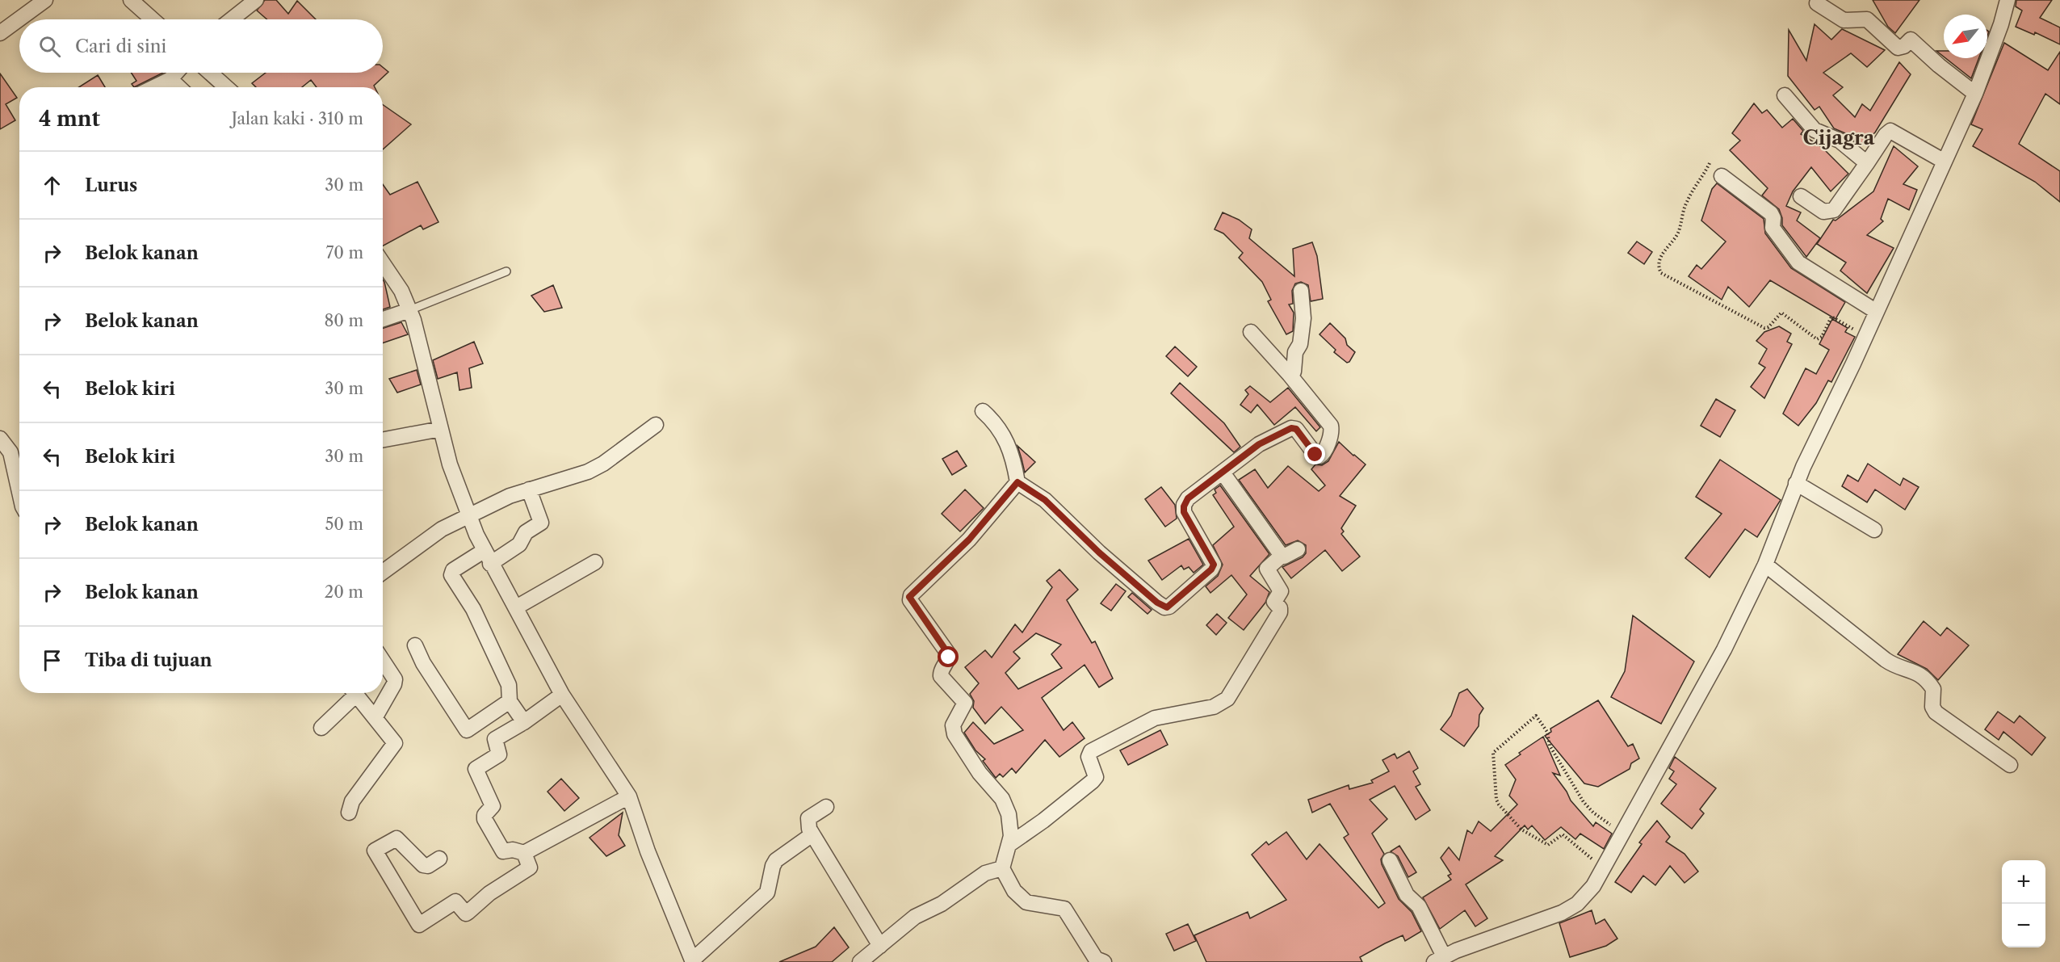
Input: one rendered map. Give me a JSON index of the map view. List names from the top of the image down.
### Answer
{
  "districts": ["Cijagra"],
  "north": "bottom left",
  "page": {
    "search": "Cari di sini",
    "heading": ["4 mnt", "Jalan kaki · 310 m"],
    "list": [
      ["Lurus", "30 m"],
      ["Belok kanan", "70 m"],
      ["Belok kanan", "80 m"],
      ["Belok kiri", "30 m"],
      ["Belok kiri", "30 m"],
      ["Belok kanan", "50 m"],
      ["Belok kanan", "20 m"],
      "Tiba di tujuan"
    ],
    "map_buttons": ["+", "−"]
  }
}
